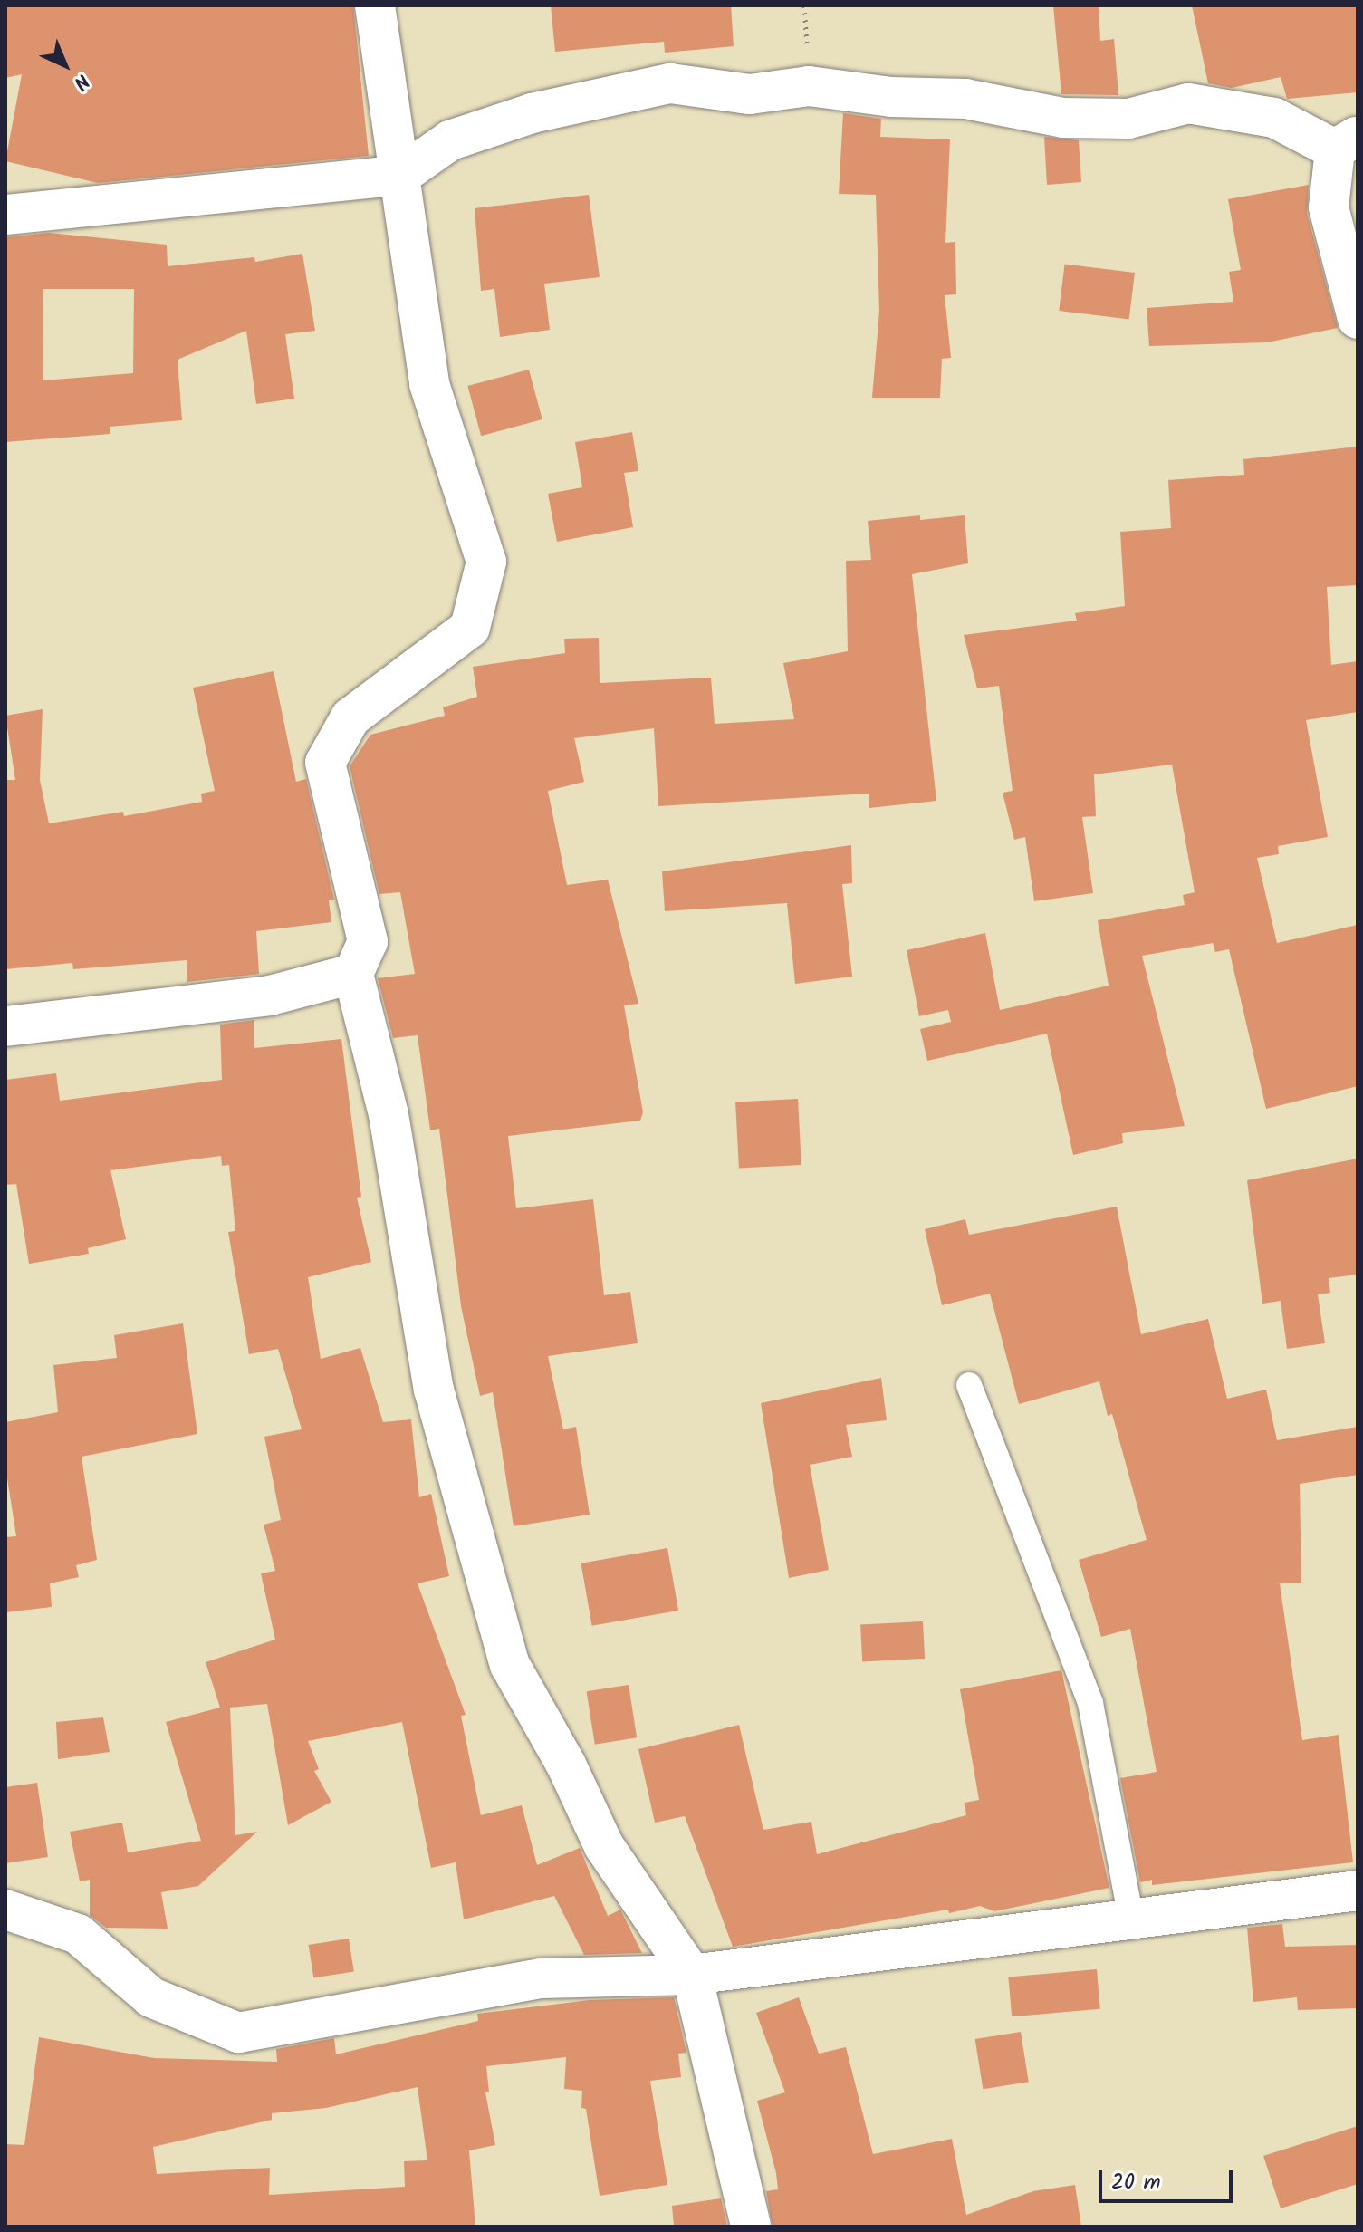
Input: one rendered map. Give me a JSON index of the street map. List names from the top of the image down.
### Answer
{
  "scale_bar": "20 m",
  "north": "bottom right"
}
